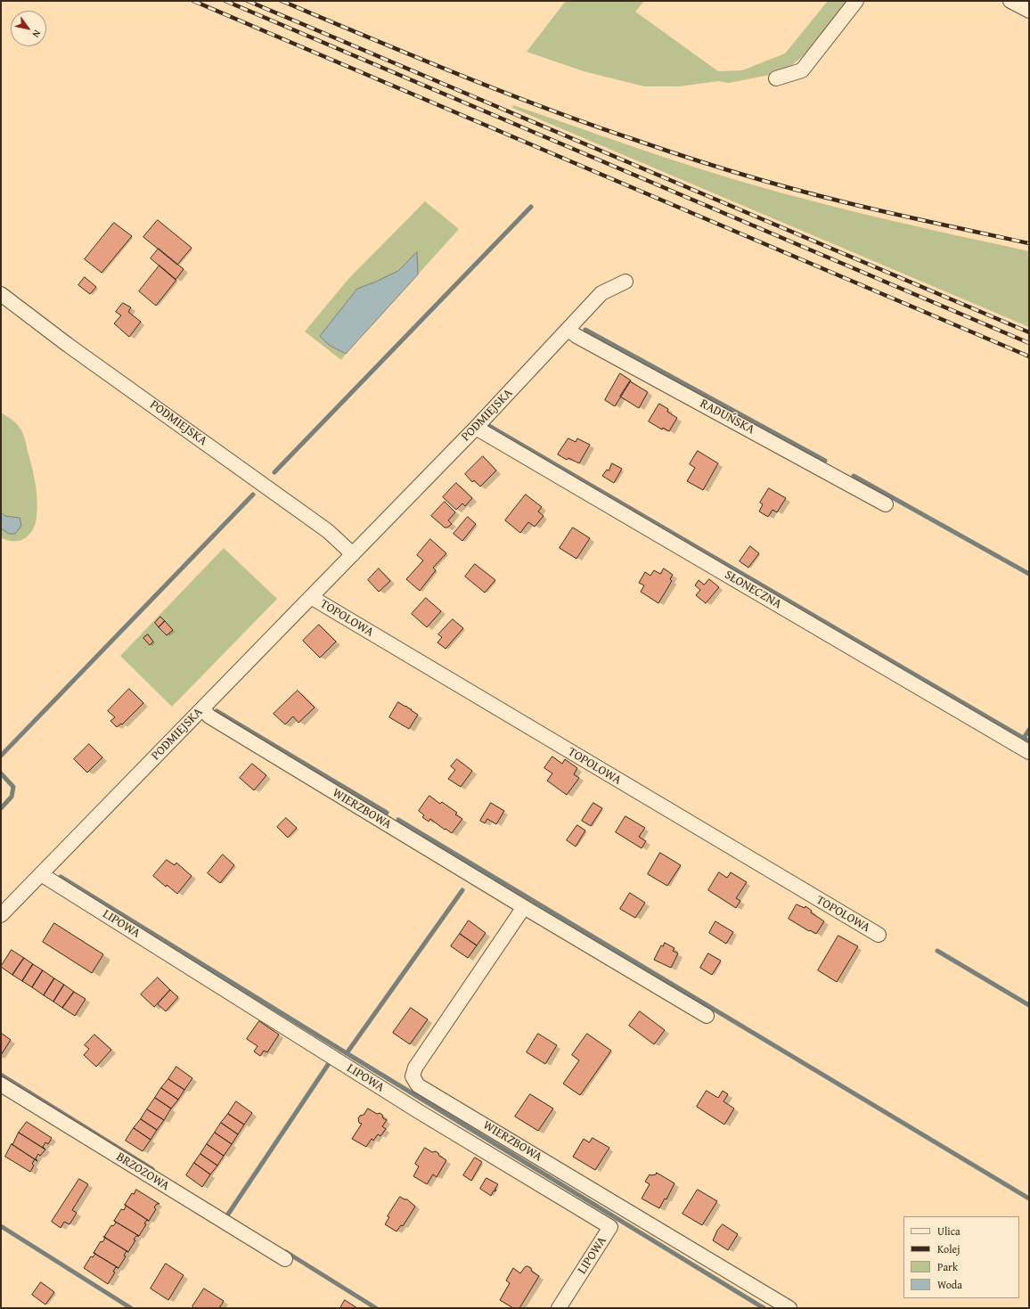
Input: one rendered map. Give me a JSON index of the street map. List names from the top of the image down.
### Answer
{
  "streets": {
    "street": [
      "PODMIEJSKA",
      "RADUŃSKA",
      "SŁONECZNA",
      "TOPOLOWA",
      "WIERZBOWA",
      "LIPOWA",
      "BRZOZOWA"
    ]
  },
  "crossings": [
    ["PODMIEJSKA", "RADUŃSKA"],
    ["PODMIEJSKA", "SŁONECZNA"],
    ["PODMIEJSKA", "TOPOLOWA"],
    ["PODMIEJSKA", "WIERZBOWA"],
    ["PODMIEJSKA", "LIPOWA"]
  ],
  "legend": [
    "Ulica",
    "Kolej",
    "Park",
    "Woda"
  ],
  "north": "bottom right"
}
